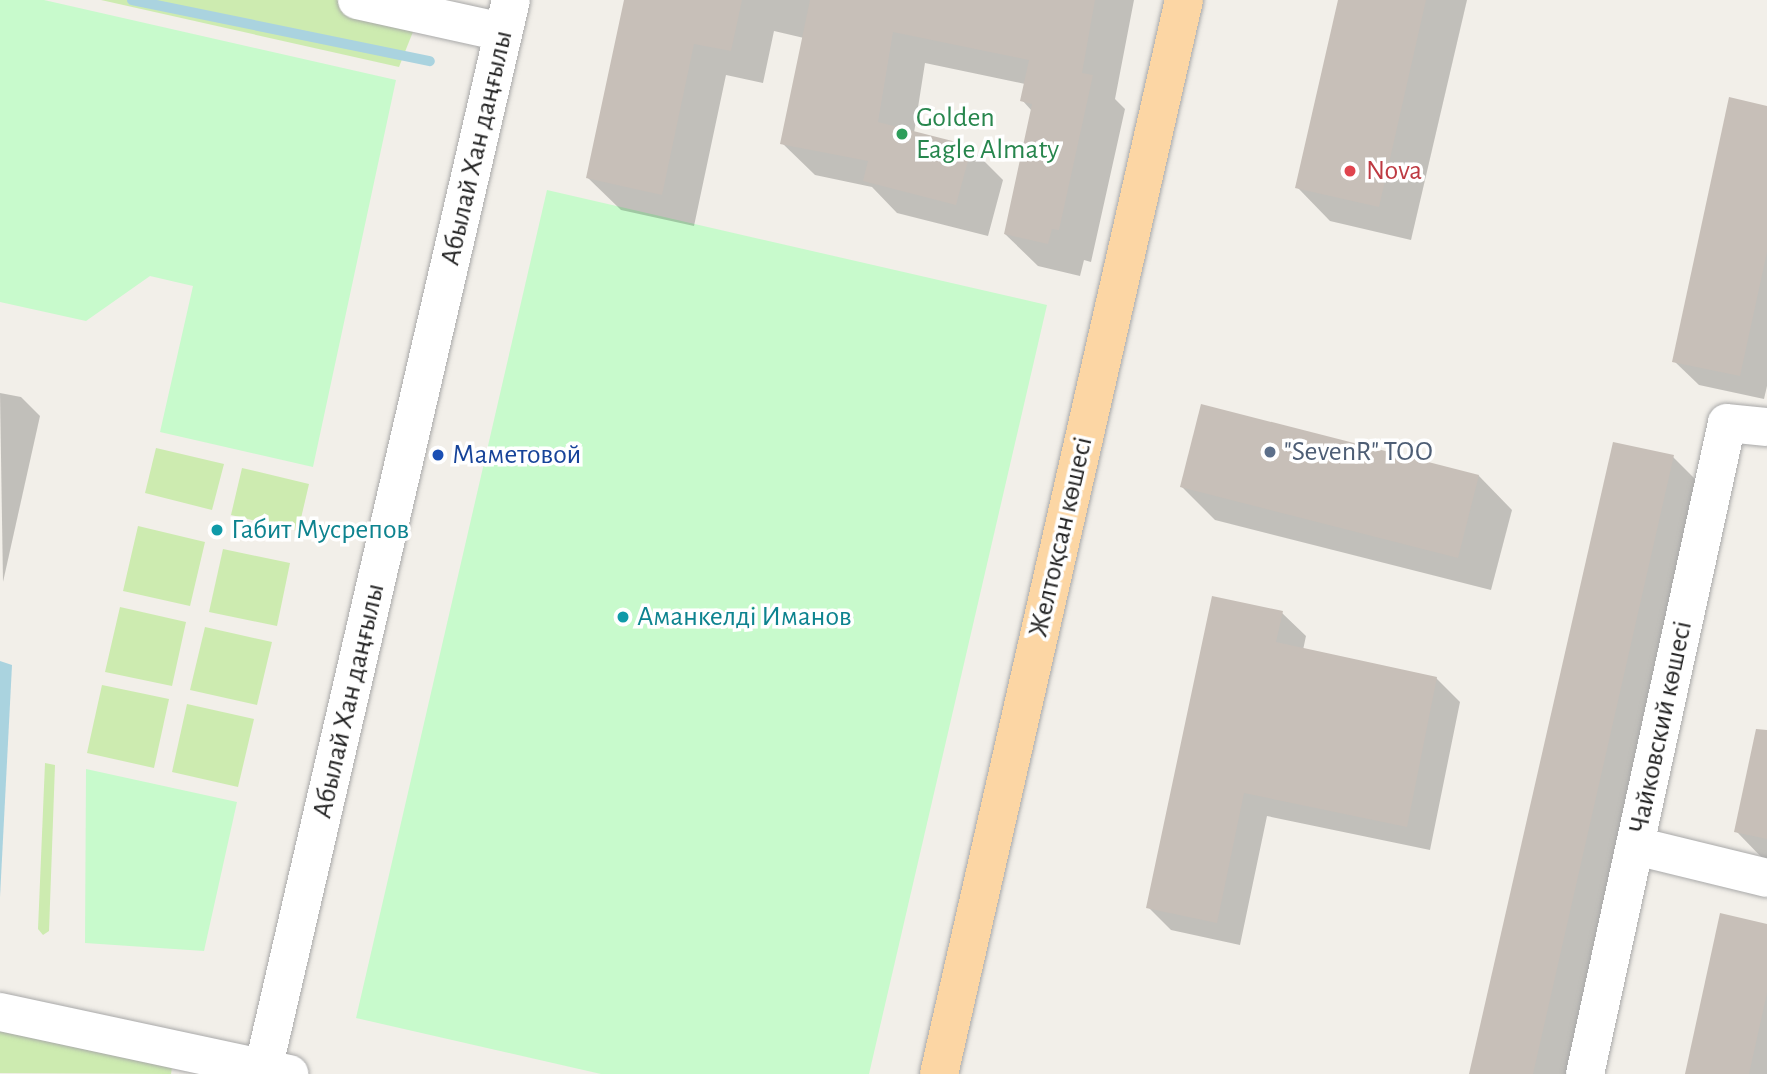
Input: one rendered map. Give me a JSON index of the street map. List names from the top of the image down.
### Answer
{
  "streets": {
    "main road": ["Желтоқсан көшесі"],
    "street": ["Абылай Хан даңғылы", "Чайковский көшесі"]
  },
  "places": [
    "Golden Eagle Almaty",
    "Nova",
    "\"SevenR\" ТОО",
    "Маметовой",
    "Габит Мусрепов",
    "Аманкелді Иманов"
  ]
}
